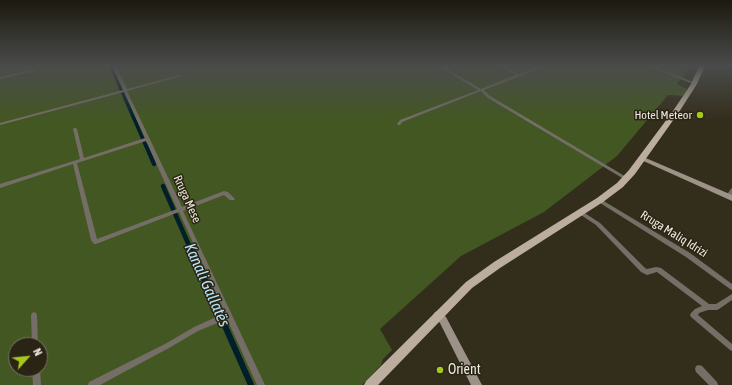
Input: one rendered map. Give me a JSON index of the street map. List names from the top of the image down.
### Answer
{
  "streets": {
    "street": ["Rruga Mese", "Rruga Maliq Idrizi"]
  },
  "water": ["Kanali Gallatës"],
  "places": ["Hotel Meteor", "Orient"],
  "north": "top right"
}
